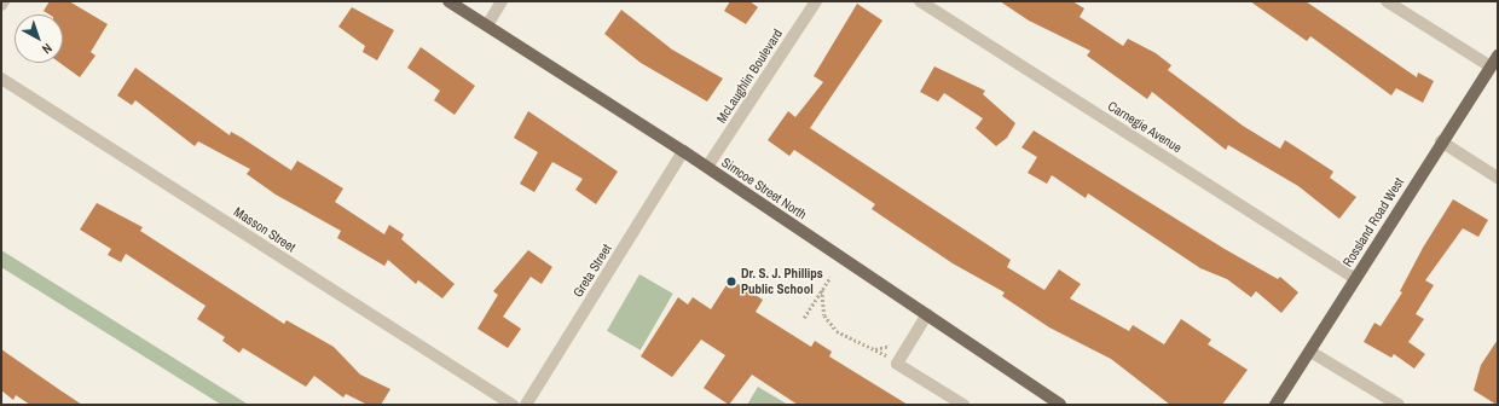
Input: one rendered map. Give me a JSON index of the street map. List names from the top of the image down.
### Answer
{
  "streets": {
    "main road": ["Simcoe Street North", "Rossland Road West"],
    "street": [
      "McLaughlin Boulevard",
      "Carnegie Avenue",
      "Masson Street",
      "Greta Street"
    ]
  },
  "crossings": [
    ["McLaughlin Boulevard", "Simcoe Street North"],
    ["Carnegie Avenue", "Rossland Road West"],
    ["Simcoe Street North", "Greta Street"]
  ],
  "places": ["Dr. S. J. Phillips Public School"],
  "north": "bottom right"
}
